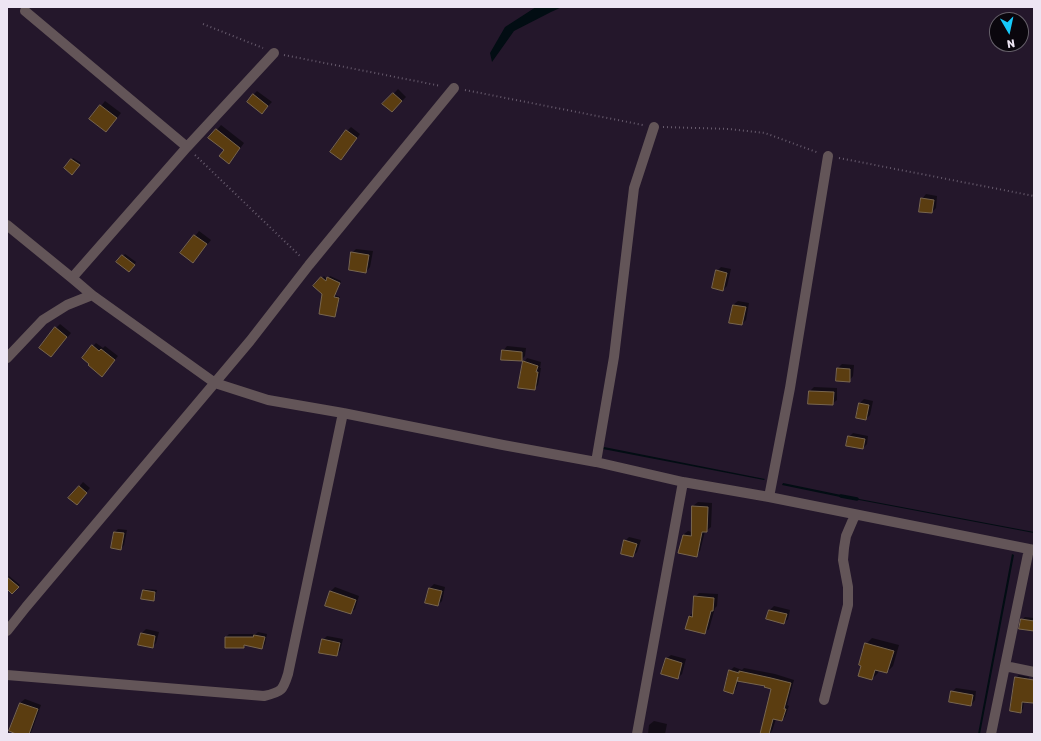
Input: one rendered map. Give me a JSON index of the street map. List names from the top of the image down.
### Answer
{
  "north": "bottom"
}
